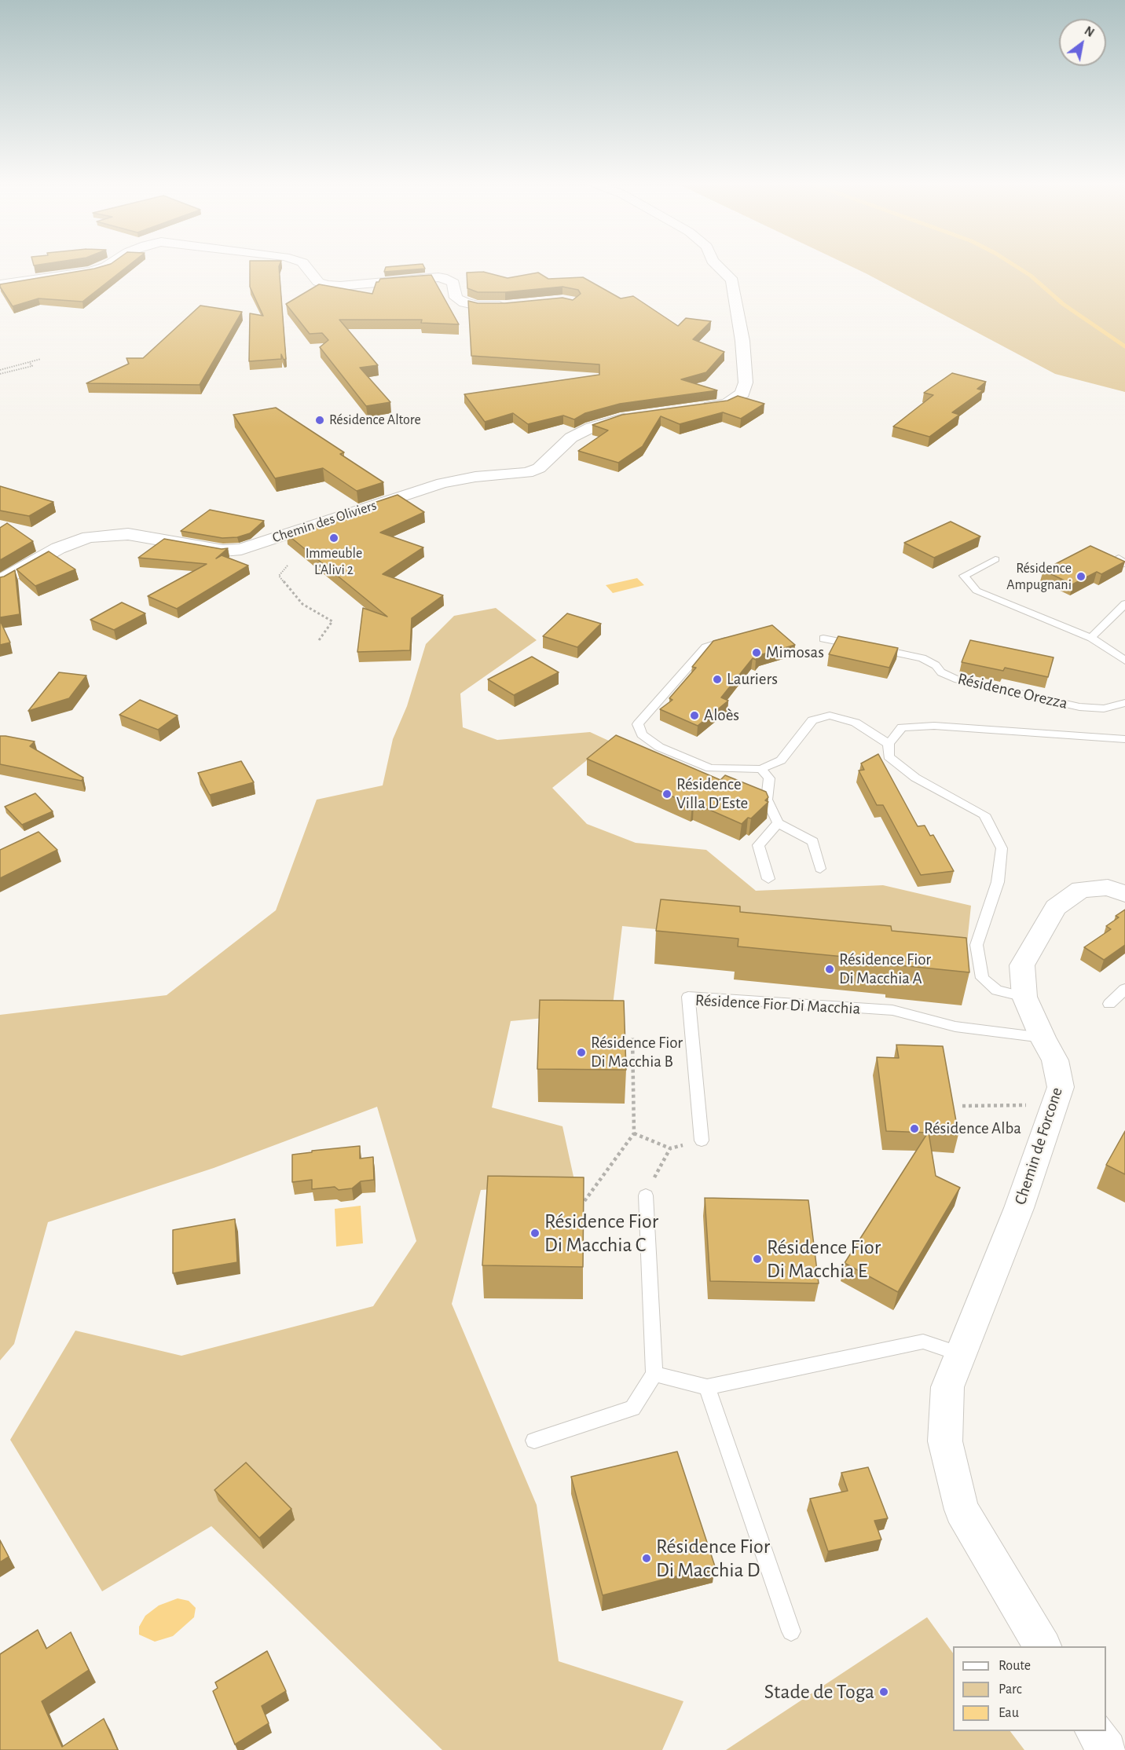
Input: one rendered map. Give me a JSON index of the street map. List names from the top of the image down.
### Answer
{
  "streets": {
    "street": ["Chemin des Oliviers", "Chemin de Forcone"],
    "lane": ["Résidence Orezza", "Résidence Fior Di Macchia"]
  },
  "crossings": [
    ["Résidence Fior Di Macchia", "Chemin de Forcone"]
  ],
  "places": [
    "Résidence Altore",
    "Immeuble L'Alivi 2",
    "Résidence Ampugnani",
    "Mimosas",
    "Lauriers",
    "Aloès",
    "Résidence Villa D'Este",
    "Résidence Fior Di Macchia A",
    "Résidence Fior Di Macchia B",
    "Résidence Alba",
    "Résidence Fior Di Macchia C",
    "Résidence Fior Di Macchia E",
    "Résidence Fior Di Macchia D",
    "Stade de Toga"
  ],
  "legend": ["Route", "Parc", "Eau"],
  "north": "top right"
}
